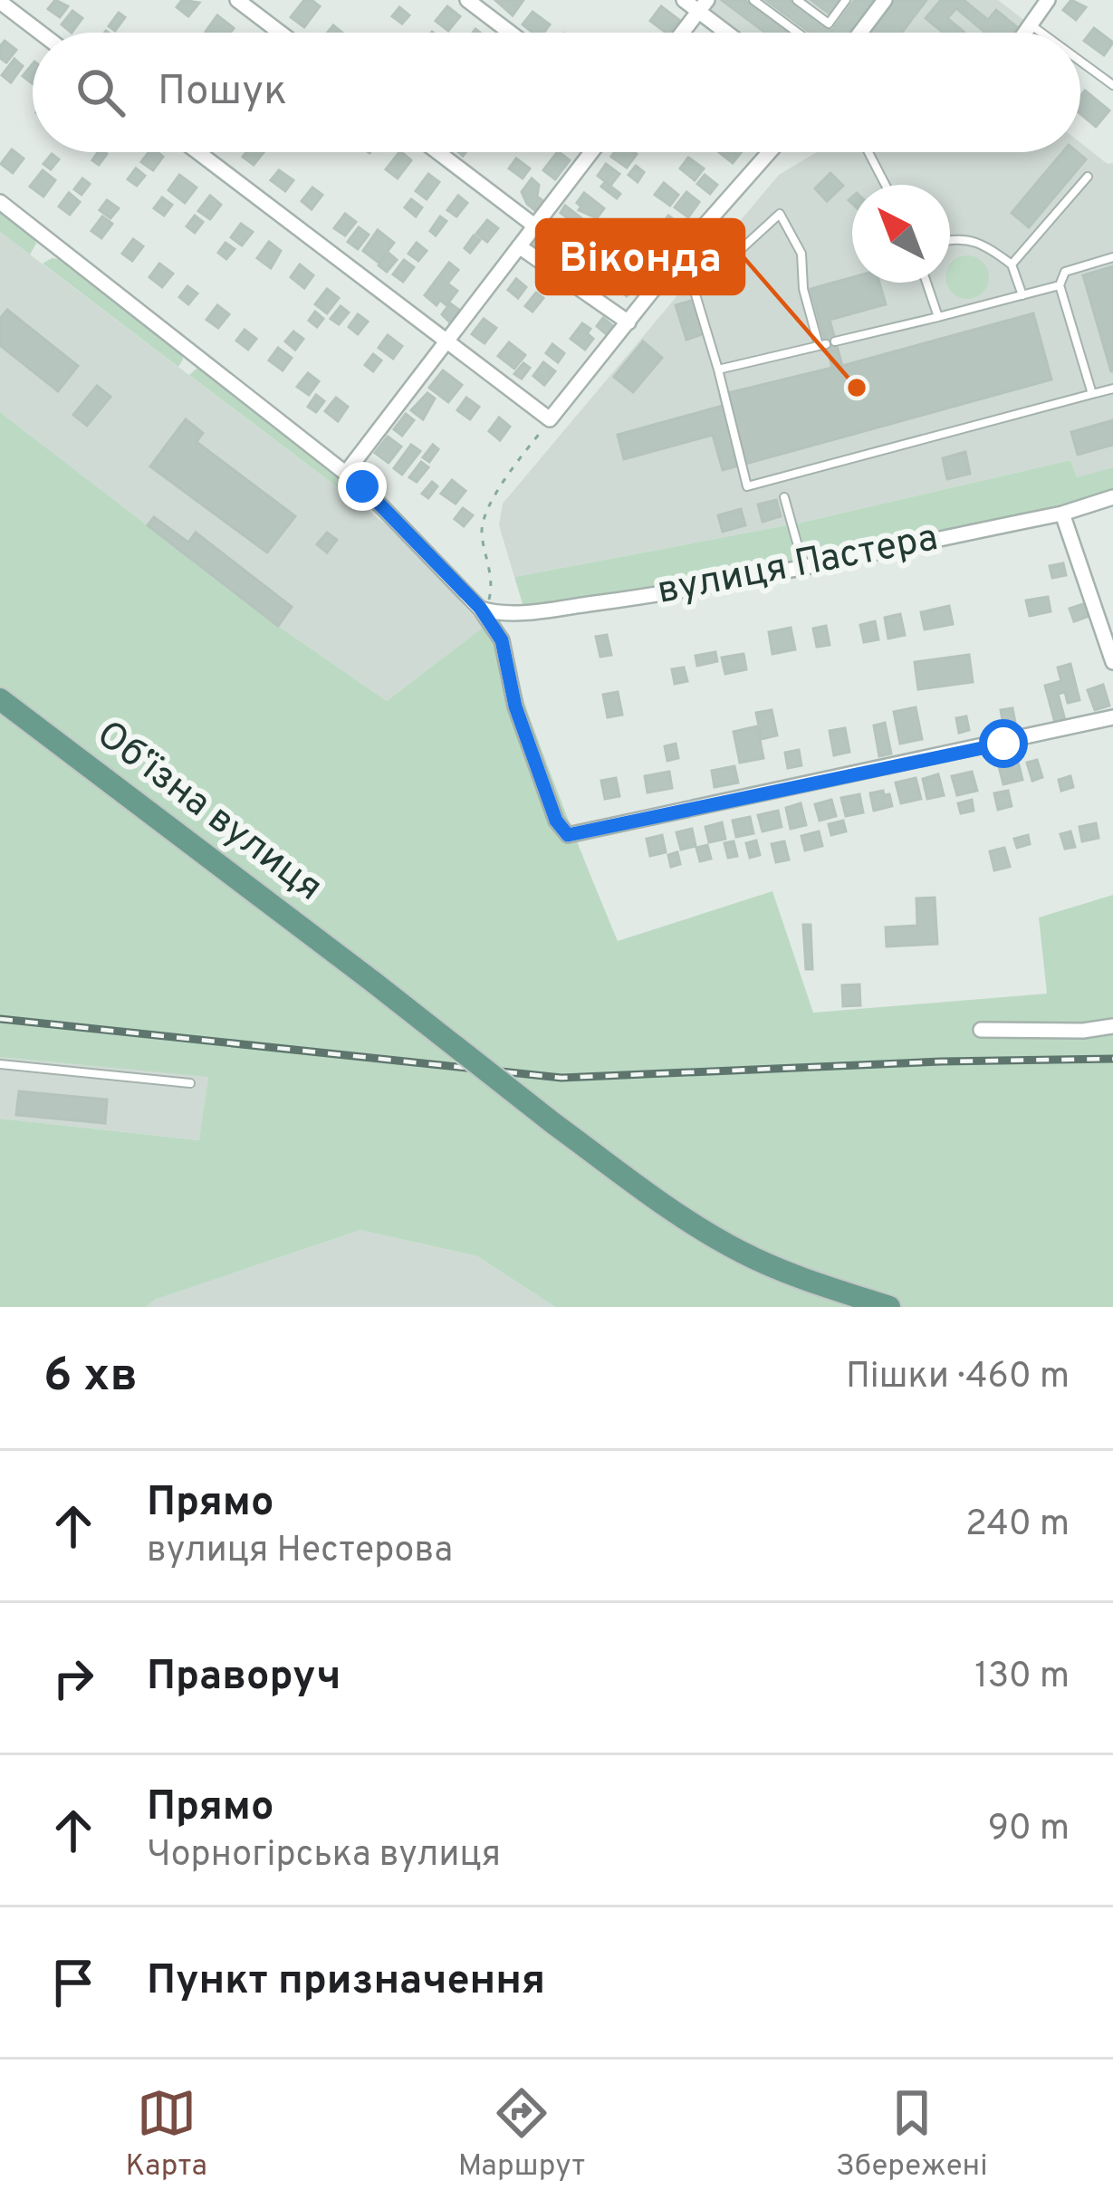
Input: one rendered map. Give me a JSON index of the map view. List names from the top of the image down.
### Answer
{
  "streets": {
    "main road": ["Обʼїзна вулиця"],
    "street": ["вулиця Пастера"]
  },
  "places": ["Віконда"],
  "north": "top left",
  "page": {
    "search": "Пошук",
    "heading": ["6 хв", "Пішки · 460 m"],
    "list": [
      ["Прямо", "вулиця Нестерова", "240 m"],
      ["Праворуч", "130 m"],
      ["Прямо", "Чорногірська вулиця", "90 m"],
      "Пункт призначення"
    ],
    "nav": ["Карта", "Маршрут", "Збережені"]
  }
}
